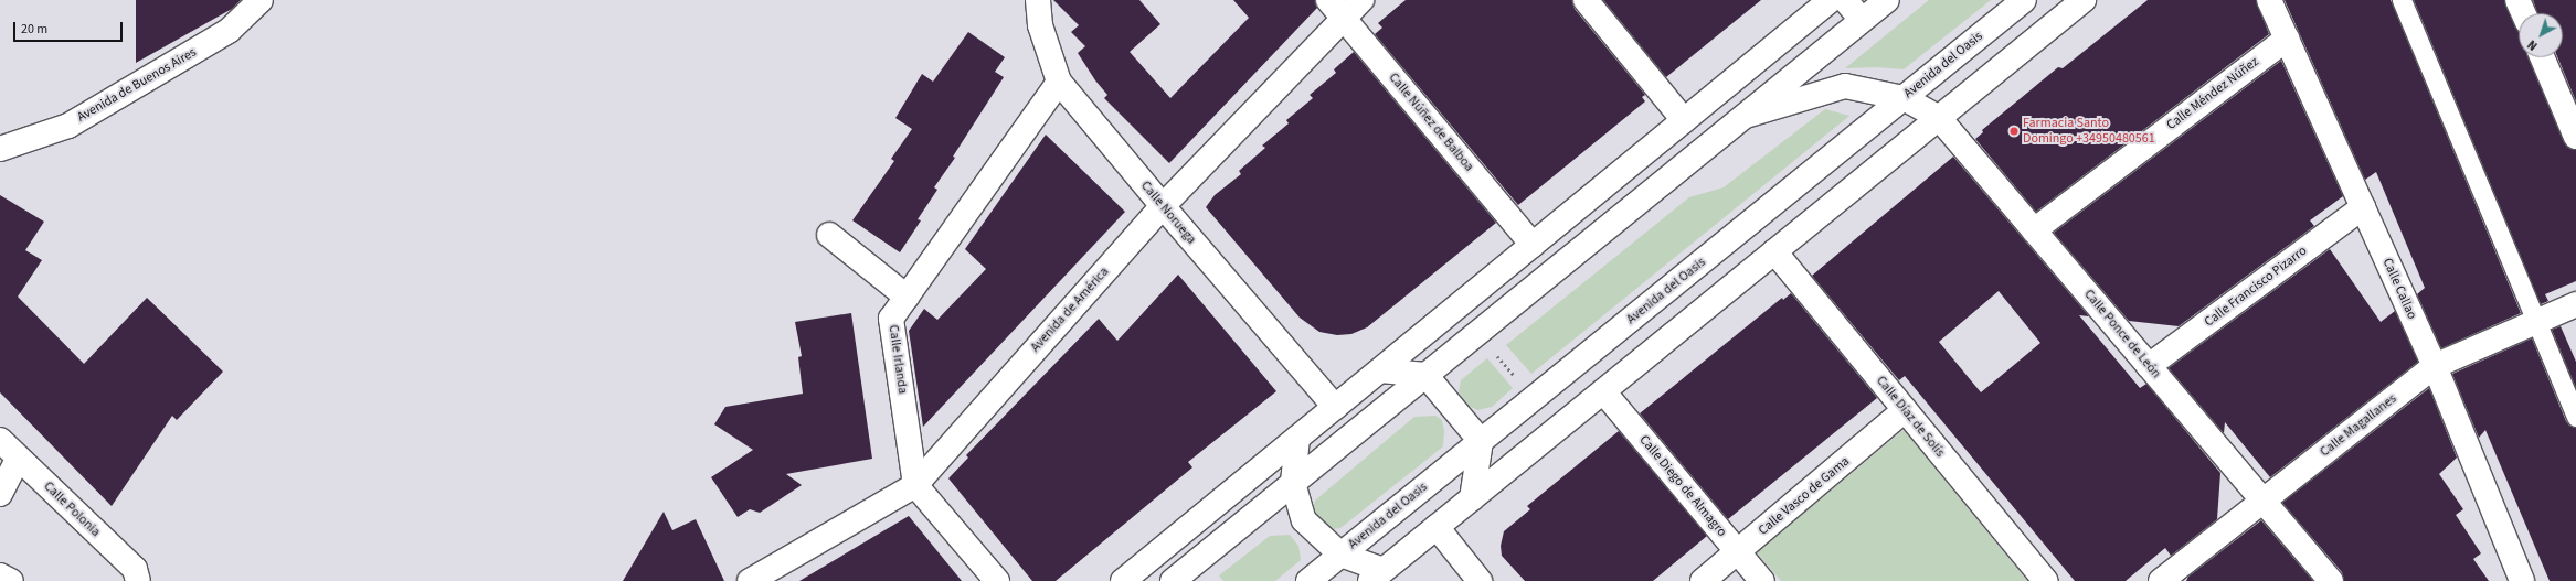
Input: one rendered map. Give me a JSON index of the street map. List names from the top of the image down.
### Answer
{
  "streets": {
    "street": [
      "Avenida del Oasis",
      "Avenida de Buenos Aires",
      "Calle Méndez Núñez",
      "Calle Núñez de Balboa",
      "Calle Noruega",
      "Calle Francisco Pizarro",
      "Calle Callao",
      "Avenida de América",
      "Calle Ponce de León",
      "Calle Irlanda",
      "Calle Díaz de Solís",
      "Calle Magallanes",
      "Calle Diego de Almagro",
      "Calle Vasco de Gama",
      "Calle Polonia"
    ]
  },
  "crossings": [
    ["Avenida del Oasis", "Calle Ponce de León"],
    ["Calle Méndez Núñez", "Calle Callao"],
    ["Calle Méndez Núñez", "Calle Ponce de León"],
    ["Calle Núñez de Balboa", "Avenida de América"],
    ["Calle Noruega", "Avenida de América"],
    ["Calle Noruega", "Calle Irlanda"],
    ["Calle Francisco Pizarro", "Calle Callao"],
    ["Calle Francisco Pizarro", "Calle Ponce de León"],
    ["Calle Callao", "Calle Magallanes"],
    ["Avenida de América", "Calle Irlanda"],
    ["Calle Ponce de León", "Calle Magallanes"],
    ["Calle Díaz de Solís", "Calle Vasco de Gama"],
    ["Calle Diego de Almagro", "Calle Vasco de Gama"]
  ],
  "places": ["Farmacia Santo Domingo +34950480561"],
  "scale_bar": "20 m",
  "north": "bottom left"
}
